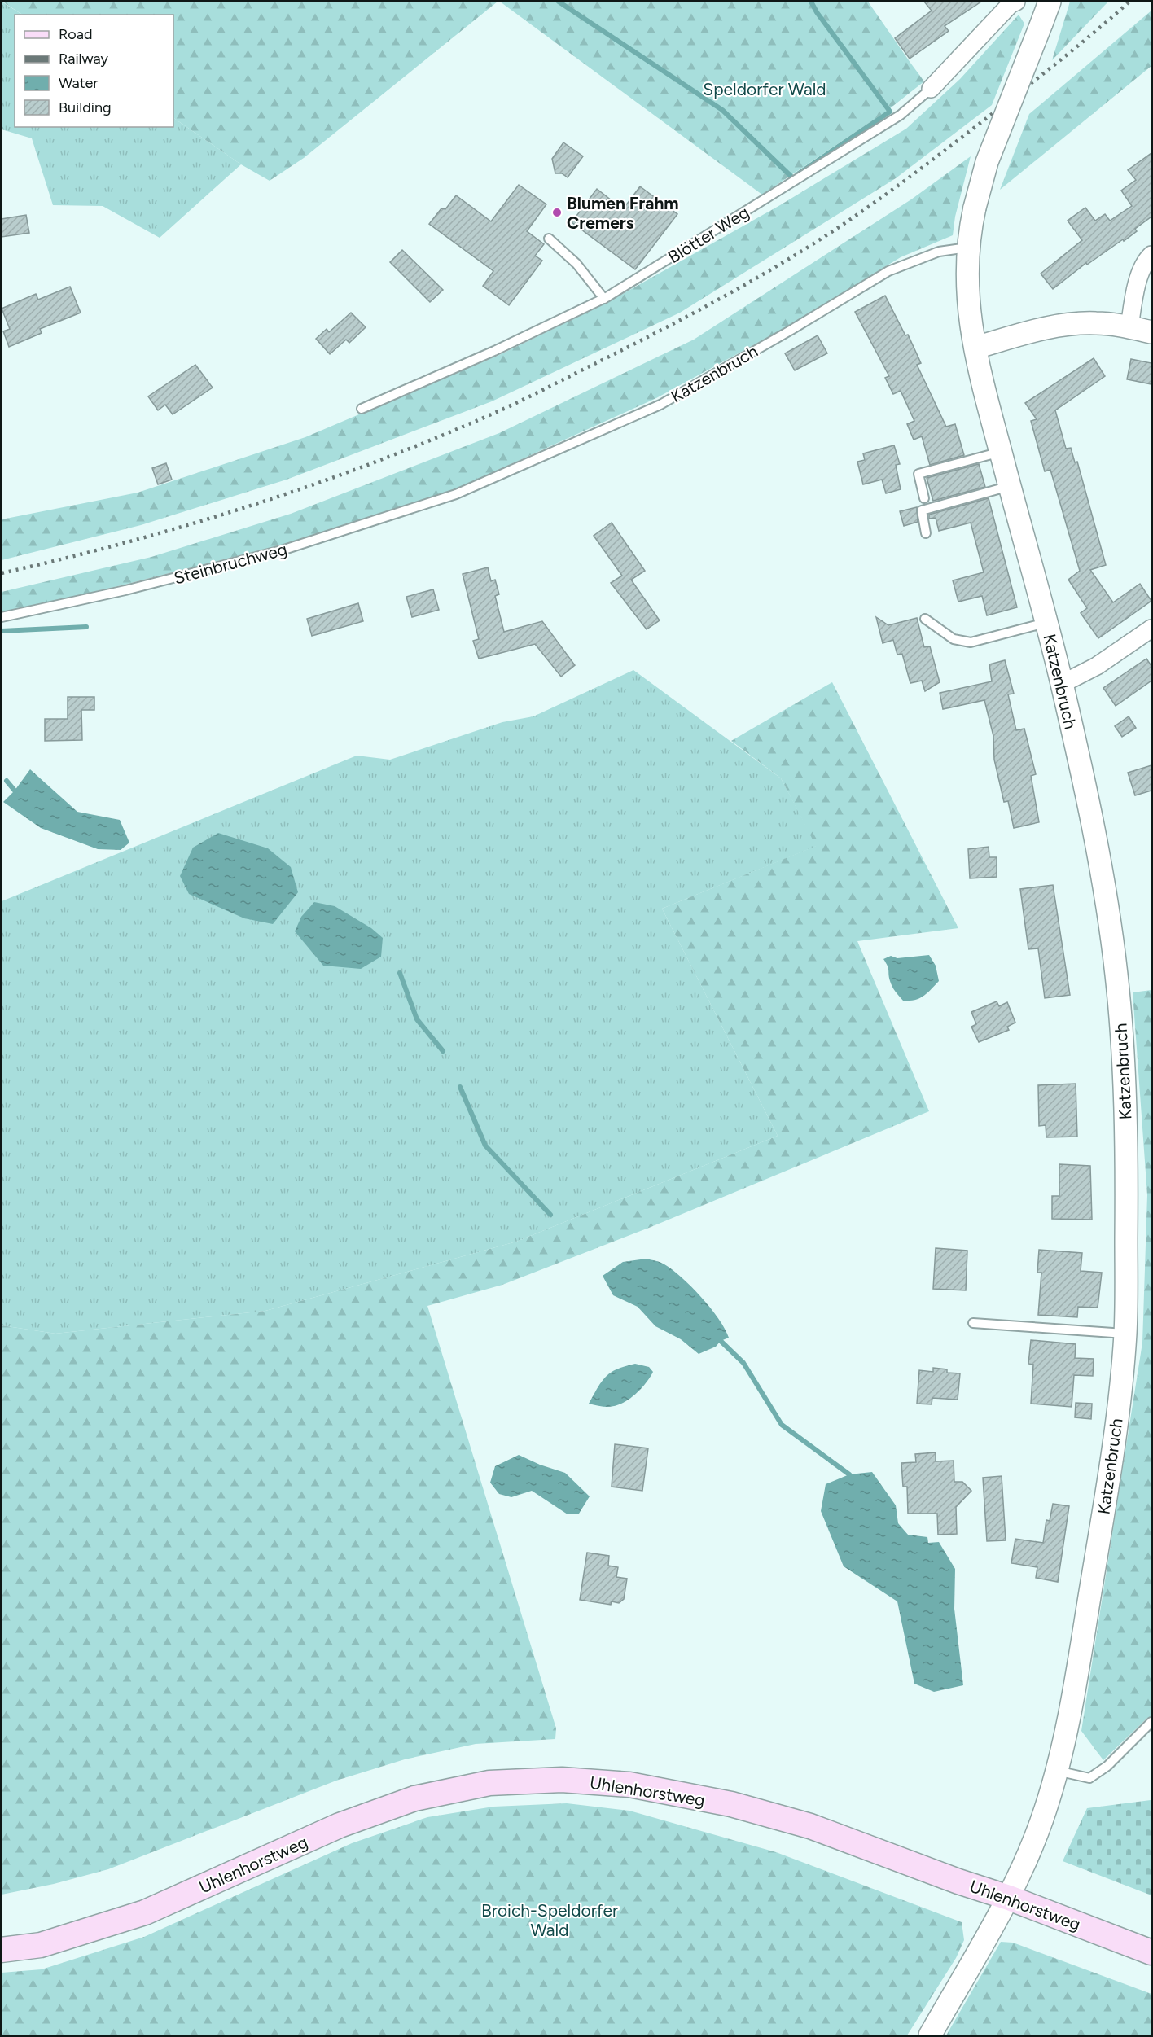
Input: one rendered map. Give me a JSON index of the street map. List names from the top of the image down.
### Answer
{
  "streets": {
    "main road": ["Uhlenhorstweg"],
    "street": ["Blötter Weg", "Katzenbruch"],
    "lane": ["Steinbruchweg"]
  },
  "crossings": [
    ["Katzenbruch", "Steinbruchweg"],
    ["Katzenbruch", "Uhlenhorstweg"]
  ],
  "parks": ["Speldorfer Wald", "Broich-Speldorfer Wald"],
  "places": ["Blumen Frahm Cremers"],
  "legend": [
    "Road",
    "Railway",
    "Water",
    "Building"
  ]
}
